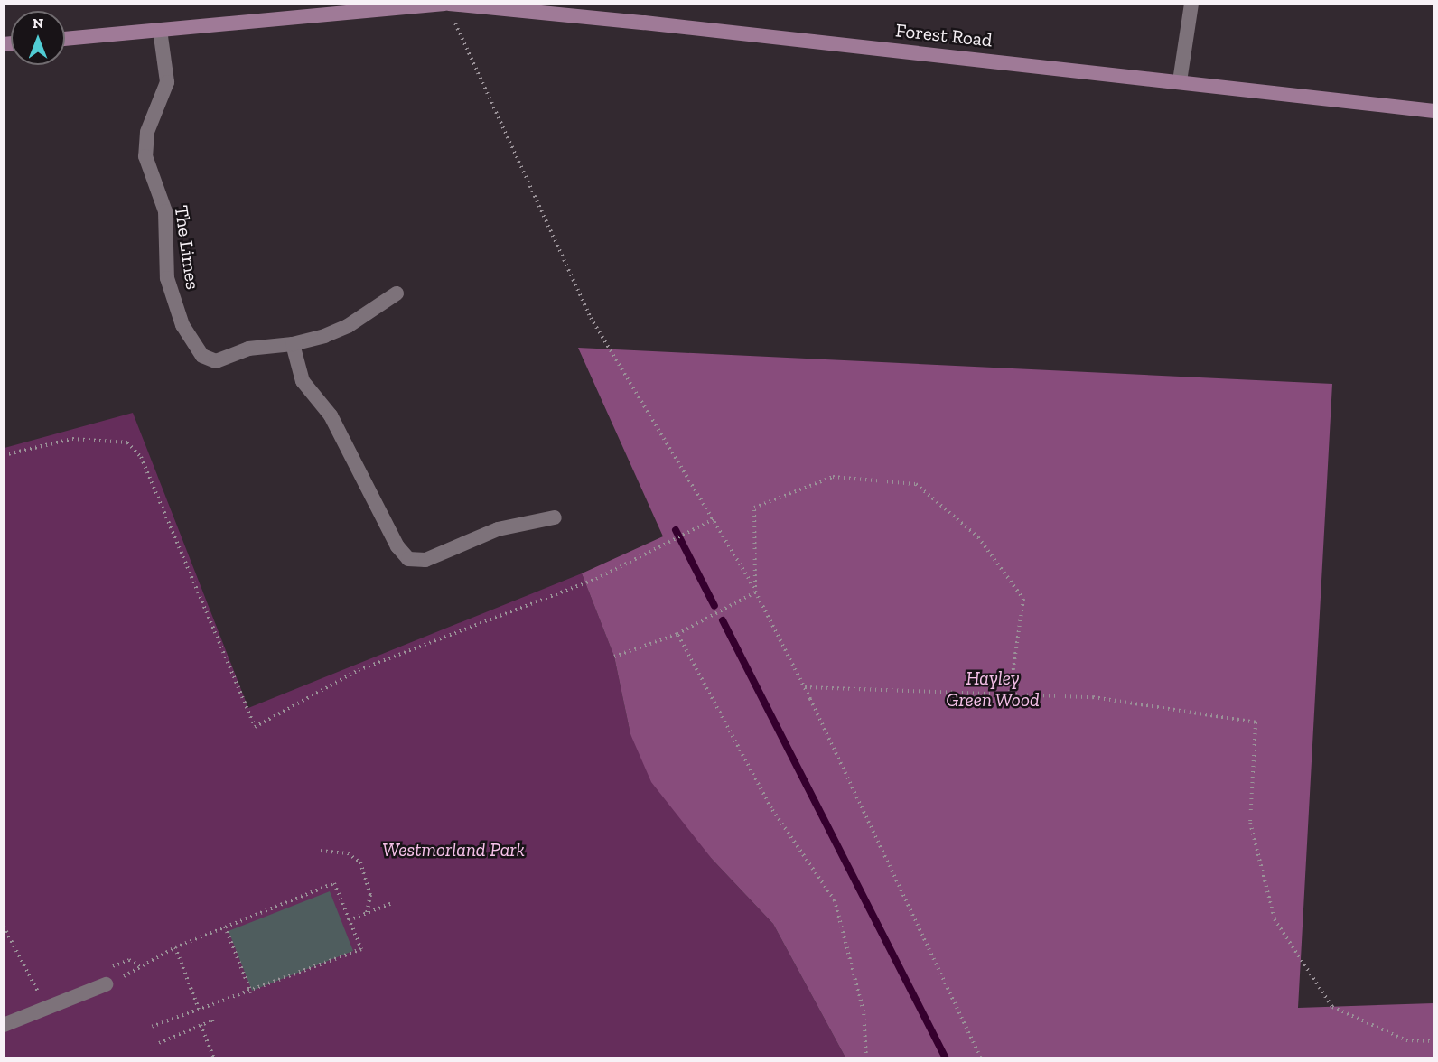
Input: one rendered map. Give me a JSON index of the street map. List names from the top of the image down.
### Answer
{
  "streets": {
    "main road": ["Forest Road"],
    "street": ["The Limes"]
  },
  "crossings": [
    ["Forest Road", "The Limes"]
  ],
  "parks": ["Hayley Green Wood", "Westmorland Park"],
  "north": "top"
}
